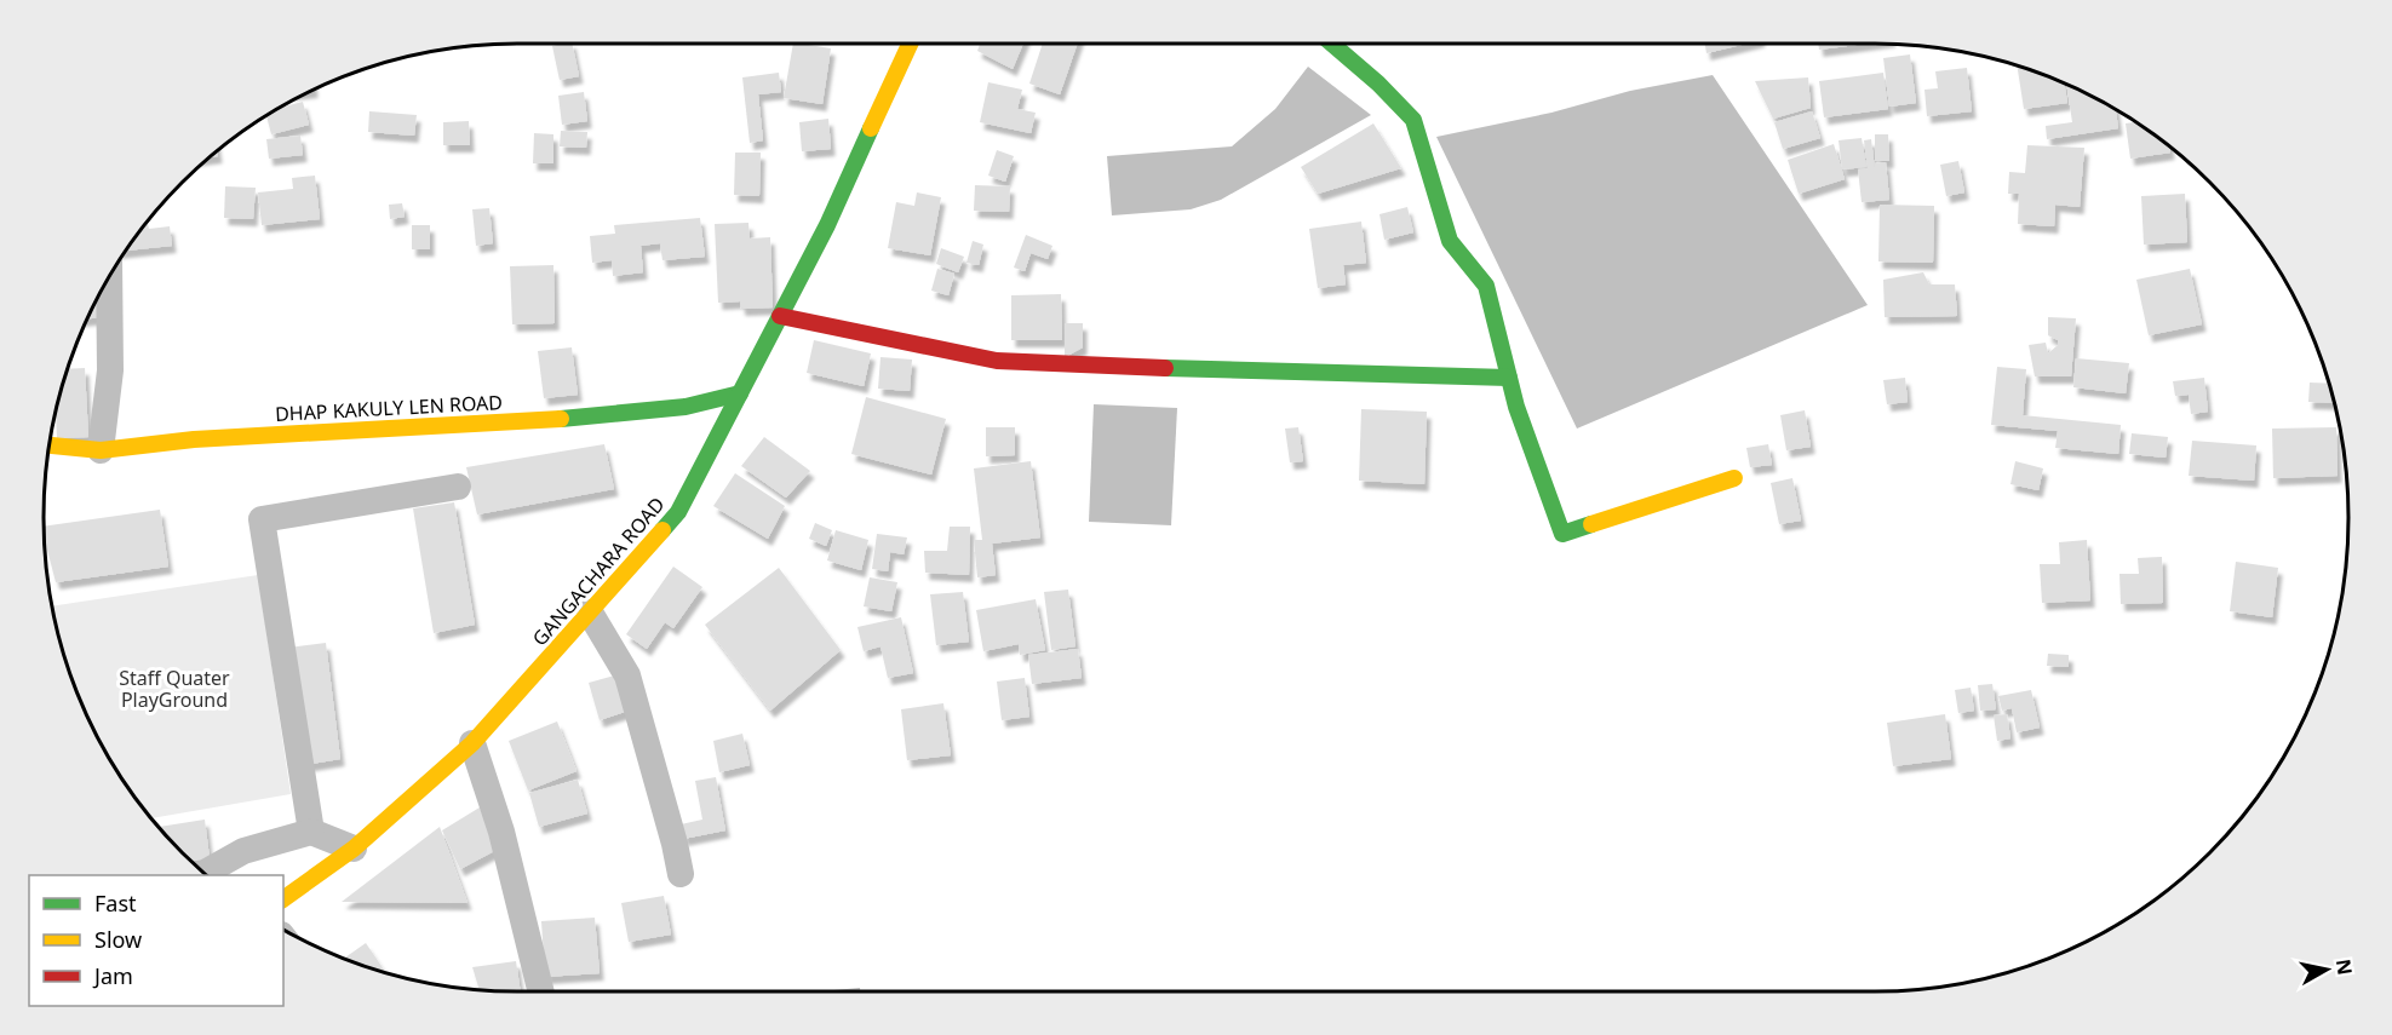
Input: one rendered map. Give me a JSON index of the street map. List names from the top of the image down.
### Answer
{
  "streets": {
    "street": ["DHAP KAKULY LEN ROAD", "GANGACHARA ROAD"]
  },
  "crossings": [
    ["DHAP KAKULY LEN ROAD", "GANGACHARA ROAD"]
  ],
  "parks": ["Staff Quater PlayGround"],
  "legend": ["Fast", "Slow", "Jam"],
  "north": "right"
}
